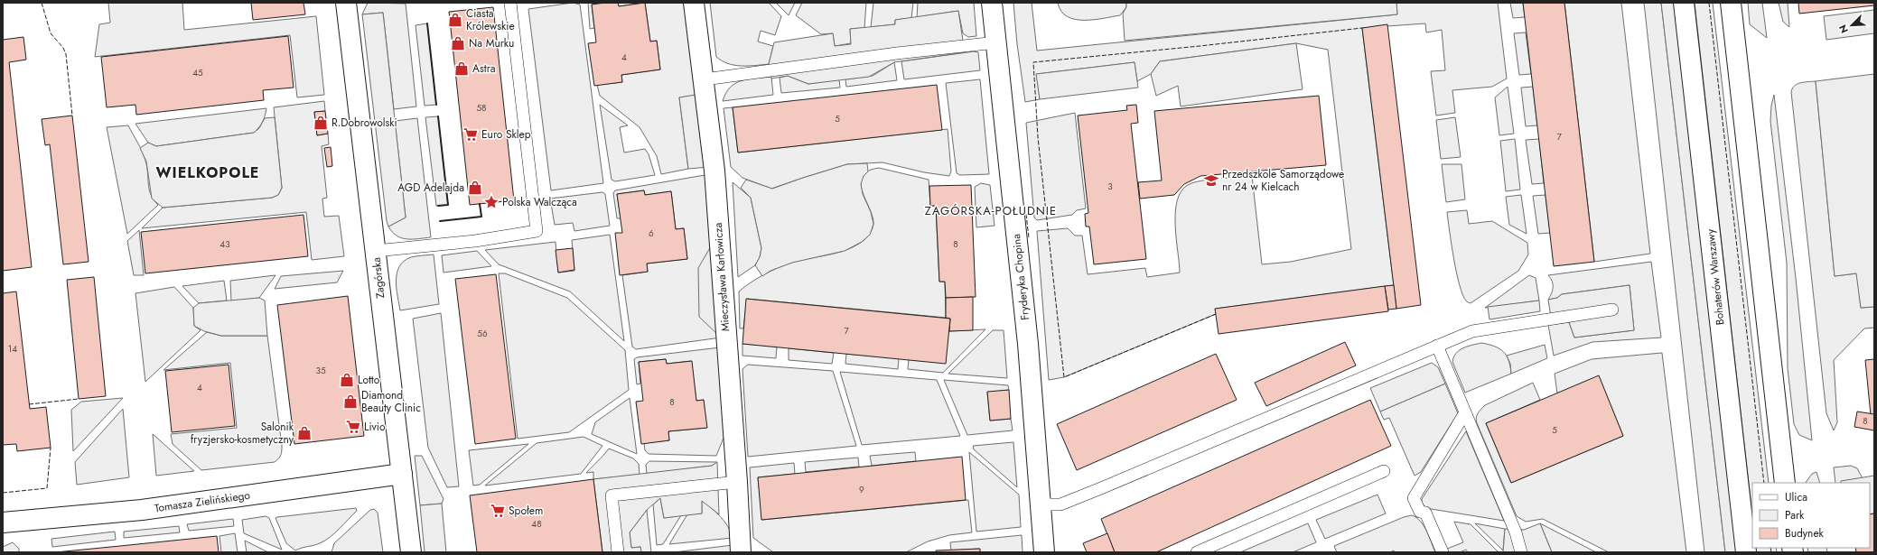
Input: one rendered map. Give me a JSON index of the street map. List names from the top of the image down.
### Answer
{
  "streets": {
    "street": [
      "Mieczysława Karłowicza",
      "Fryderyka Chopina",
      "Bohaterów Warszawy",
      "Zagórska",
      "Tomasza Zielińskiego"
    ]
  },
  "crossings": [
    ["Zagórska", "Tomasza Zielińskiego"]
  ],
  "districts": ["WIELKOPOLE", "ZAGÓRSKA-POŁUDNIE"],
  "places": {
    "shop": [
      "Ciasta Królewskie",
      "Na Murku",
      "Astra",
      "R.Dobrowolski",
      "AGD Adelajda",
      "Lotto",
      "Diamond Beauty Clinic",
      "Salonik fryzjersko-kosmetyczny"
    ],
    "supermarket": ["Euro Sklep", "Livio", "Społem"],
    "school or university": ["Przedszkole Samorządowe nr 24 w Kielcach"],
    "place": ["Polska Walcząca"]
  },
  "house_numbers": [
    "4",
    "45",
    "58",
    "5",
    "7",
    "3",
    "6",
    "43",
    "8",
    "7",
    "56",
    "14",
    "35",
    "4",
    "8",
    "8",
    "5",
    "9",
    "48"
  ],
  "legend": ["Ulica", "Park", "Budynek"],
  "north": "bottom left"
}
